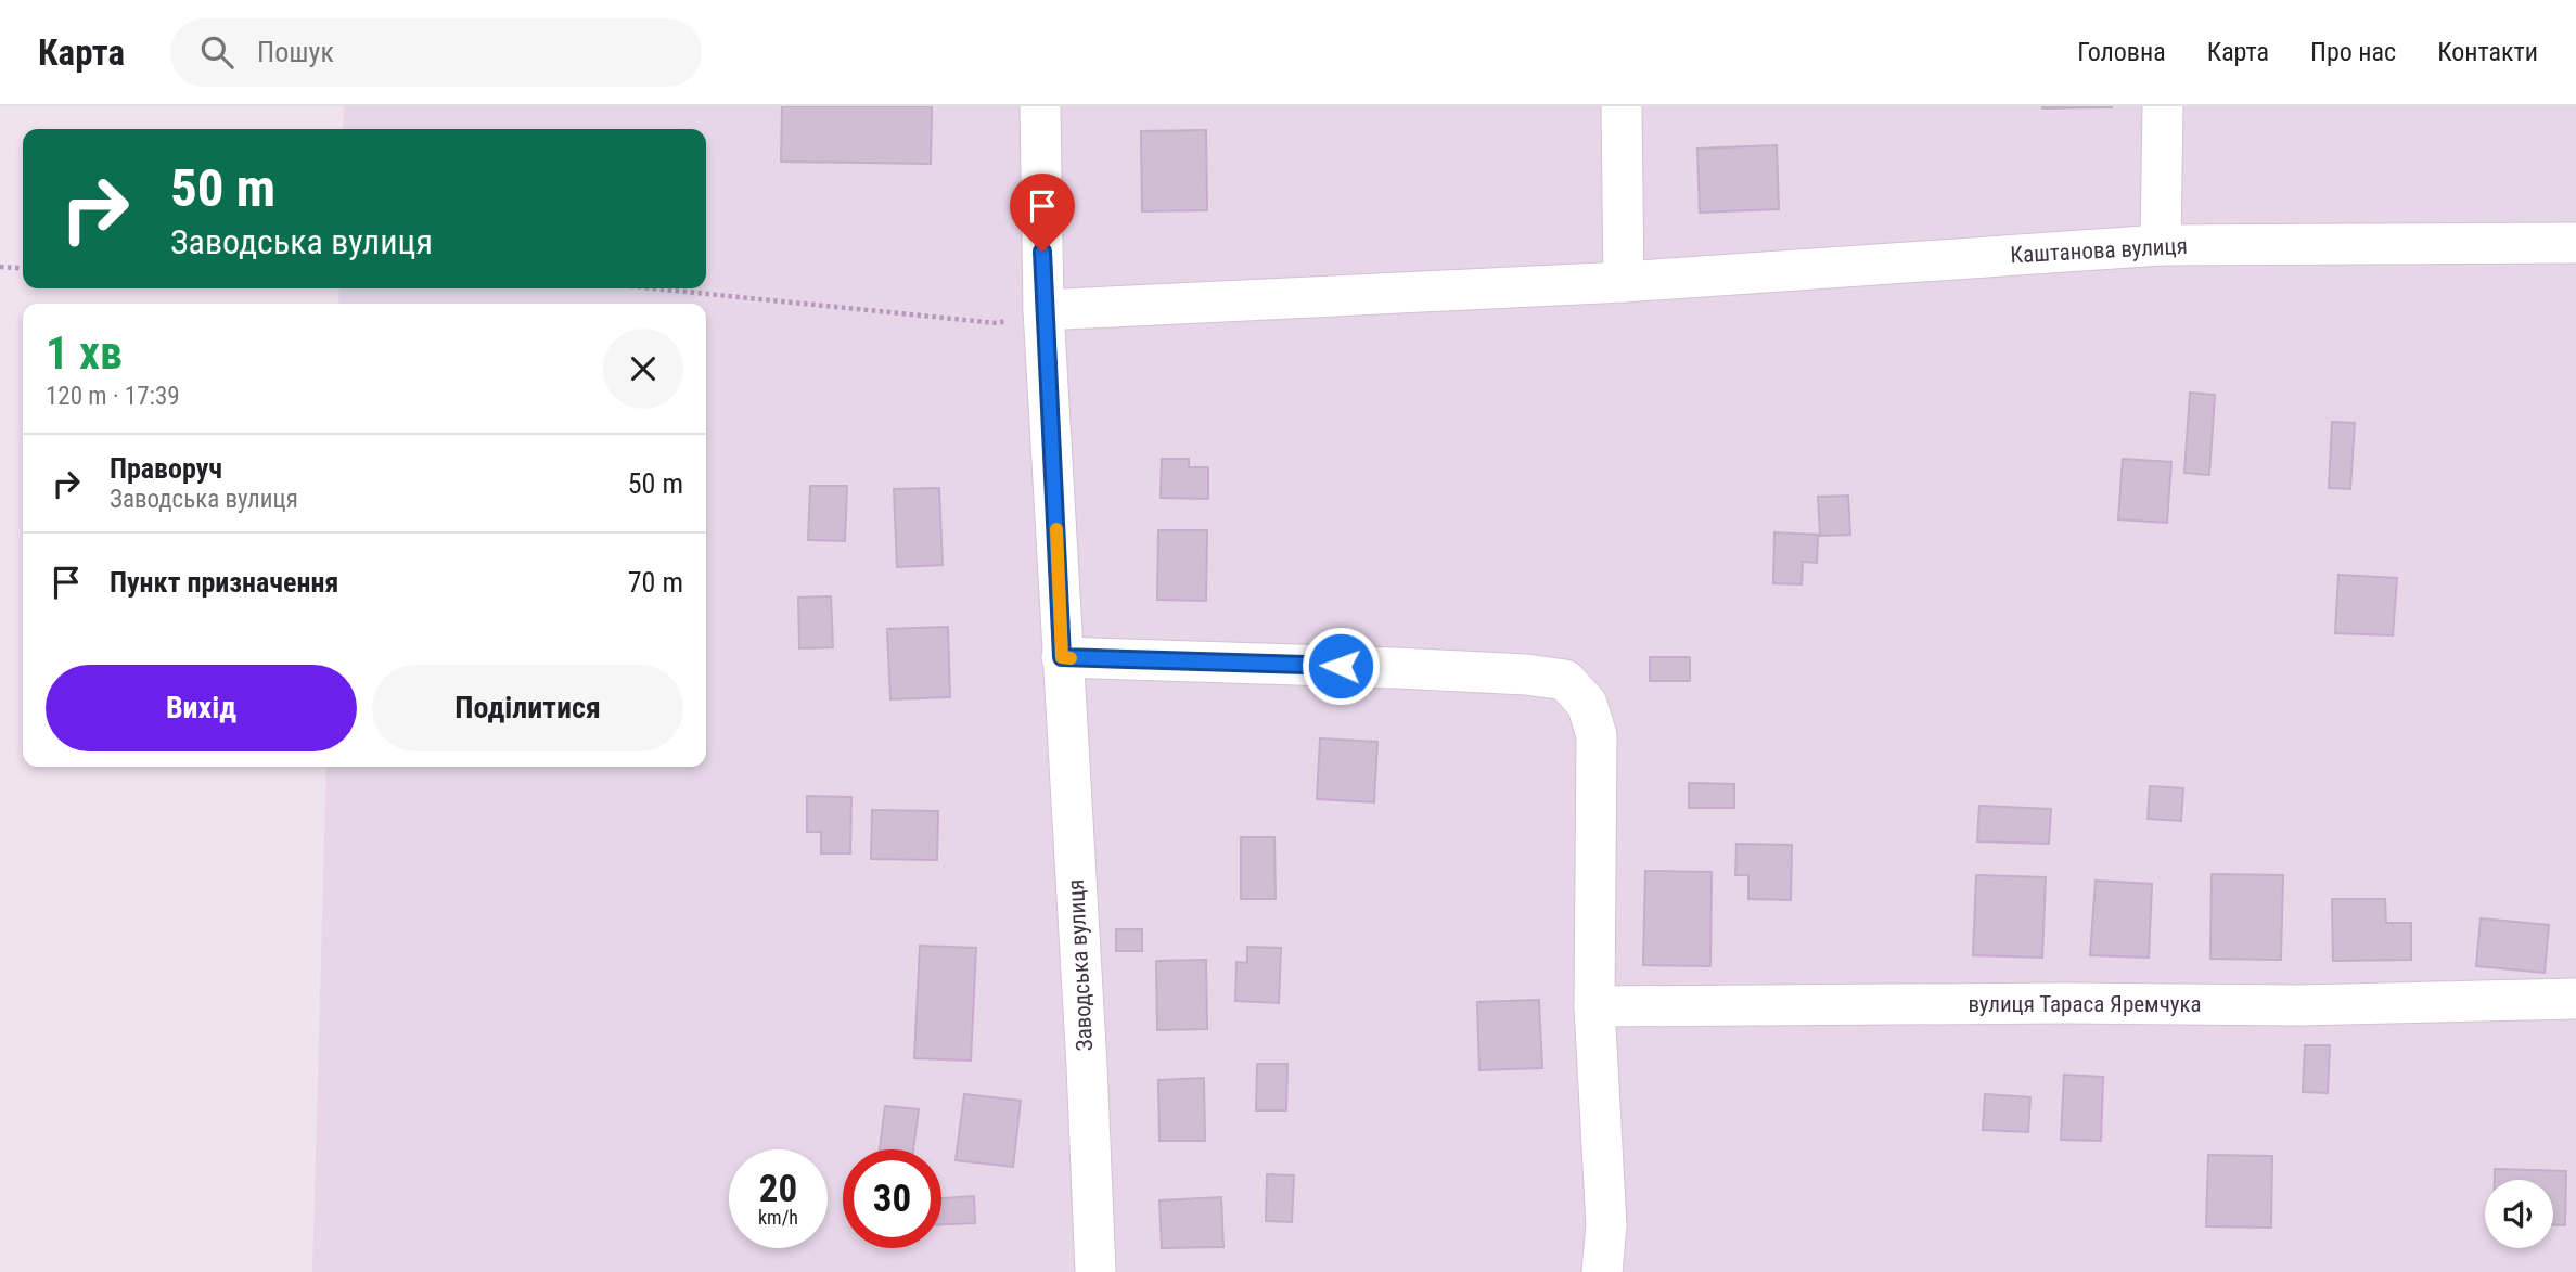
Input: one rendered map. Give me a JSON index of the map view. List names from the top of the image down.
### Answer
{
  "streets": {
    "street": ["Каштанова вулиця", "Заводська вулиця", "вулиця Тараса Яремчука"]
  },
  "crossings": [
    ["Каштанова вулиця", "Заводська вулиця"]
  ],
  "page": {
    "header": "Карта",
    "search": "Пошук",
    "nav": [
      "Головна",
      "Карта",
      "Про нас",
      "Контакти"
    ],
    "turn": ["50 m", "Заводська вулиця"],
    "heading": ["1 хв", "120 m · 17:39"],
    "list": [
      {
        "name": "Праворуч",
        "note": "Заводська вулиця",
        "value": "50 m"
      },
      {
        "name": "Пункт призначення",
        "value": "70 m"
      }
    ],
    "buttons": ["Вихід", "Поділитися"],
    "speed": "20 km/h",
    "limit": "30"
  }
}
